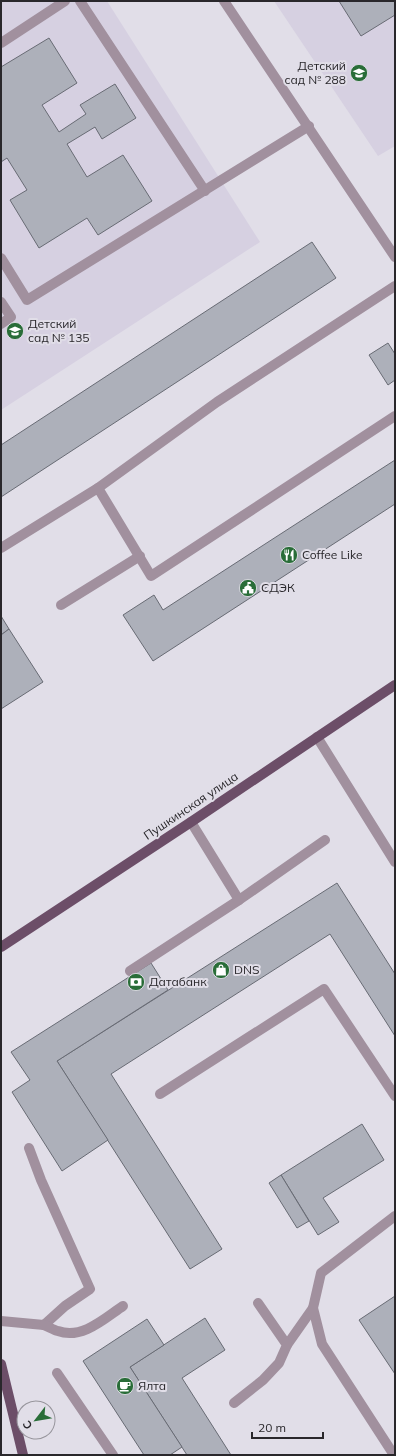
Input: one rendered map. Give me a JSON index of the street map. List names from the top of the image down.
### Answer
{
  "streets": {
    "main road": ["Пушкинская улица"]
  },
  "places": {
    "school or university": ["Детский сад № 288", "Детский сад № 135"],
    "restaurant": ["Coffee Like"],
    "public building": ["СДЭК"],
    "shop": ["DNS"],
    "bank": ["Датабанк"],
    "cafe": ["Ялта"]
  },
  "scale_bar": "20 m",
  "north": "bottom left"
}
